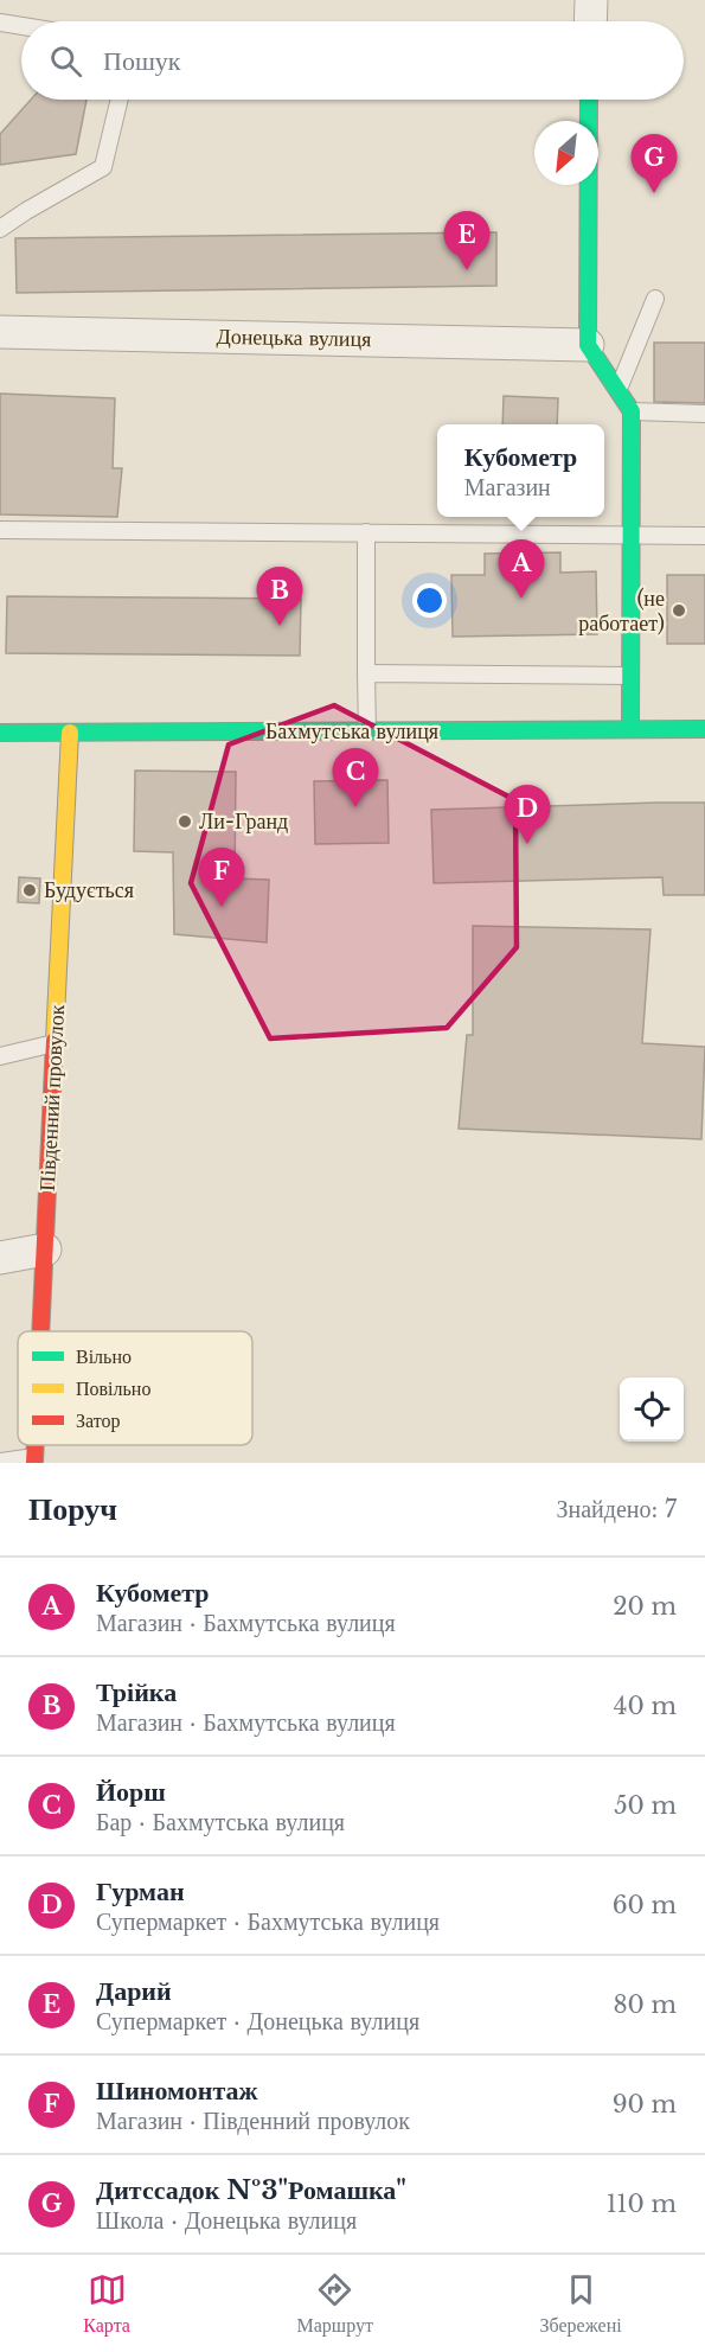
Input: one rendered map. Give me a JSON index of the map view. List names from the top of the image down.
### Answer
{
  "streets": {
    "street": ["Донецька вулиця", "Бахмутська вулиця", "Південний провулок"]
  },
  "crossings": [
    ["Бахмутська вулиця", "Південний провулок"]
  ],
  "places": ["(не работает)", "Ли-Гранд", "Будується"],
  "legend": ["Вільно", "Повільно", "Затор"],
  "north": "bottom left",
  "page": {
    "search": "Пошук",
    "pins": [
      "G",
      "E",
      "A",
      "B",
      "C",
      "D",
      "F"
    ],
    "popup": ["Кубометр", "Магазин"],
    "heading": ["Поруч", "Знайдено: 7"],
    "list": [
      {
        "mark": "A",
        "name": "Кубометр",
        "note": "Магазин · Бахмутська вулиця",
        "value": "20 m"
      },
      {
        "mark": "B",
        "name": "Трійка",
        "note": "Магазин · Бахмутська вулиця",
        "value": "40 m"
      },
      {
        "mark": "C",
        "name": "Йорш",
        "note": "Бар · Бахмутська вулиця",
        "value": "50 m"
      },
      {
        "mark": "D",
        "name": "Гурман",
        "note": "Супермаркет · Бахмутська вулиця",
        "value": "60 m"
      },
      {
        "mark": "E",
        "name": "Дарий",
        "note": "Супермаркет · Донецька вулиця",
        "value": "80 m"
      },
      {
        "mark": "F",
        "name": "Шиномонтаж",
        "note": "Магазин · Південний провулок",
        "value": "90 m"
      },
      {
        "mark": "G",
        "name": "Дитссадок №3\"Ромашка\"",
        "note": "Школа · Донецька вулиця",
        "value": "110 m"
      }
    ],
    "nav": ["Карта", "Маршрут", "Збережені"]
  }
}
